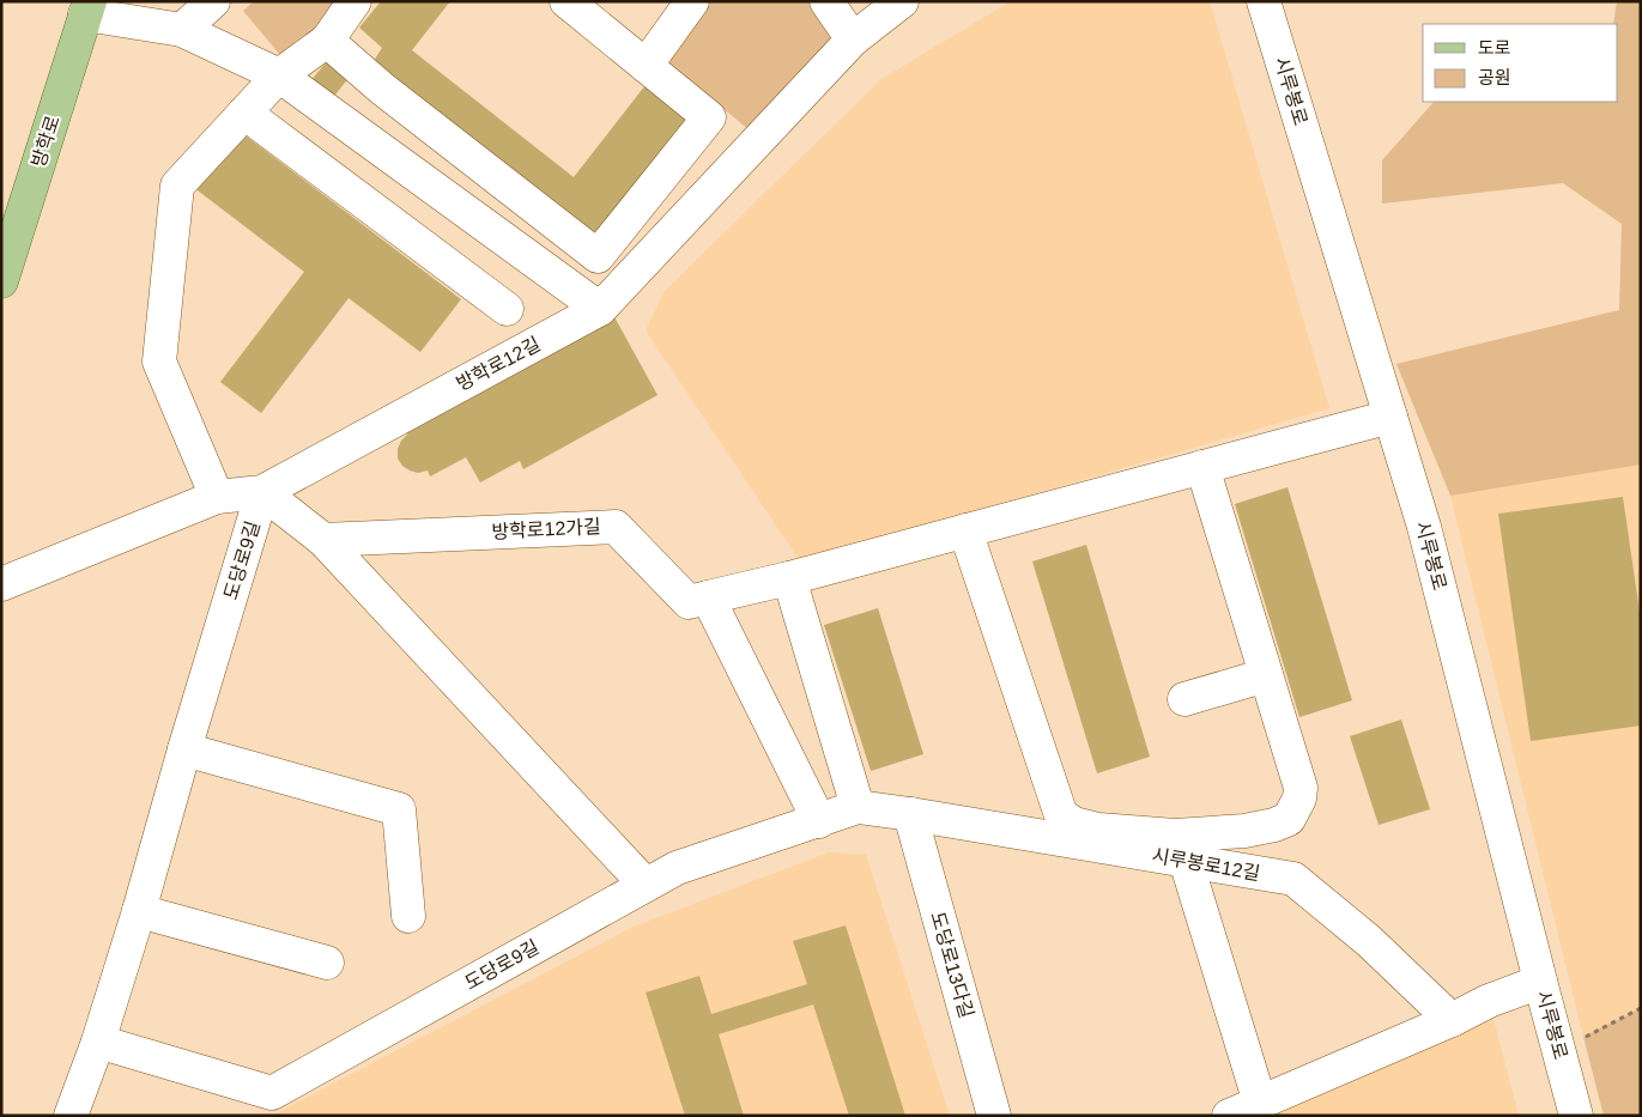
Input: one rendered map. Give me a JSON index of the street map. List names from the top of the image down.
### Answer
{
  "streets": {
    "main road": ["방학로"],
    "street": [
      "시루봉로",
      "방학로12길",
      "방학로12가길",
      "도당로9길",
      "시루봉로12길",
      "도당로13다길"
    ]
  },
  "crossings": [
    ["방학로12길", "도당로9길"],
    ["도당로9길", "시루봉로12길"],
    ["도당로9길", "도당로13다길"],
    ["시루봉로12길", "도당로13다길"]
  ],
  "legend": ["도로", "공원"]
}
